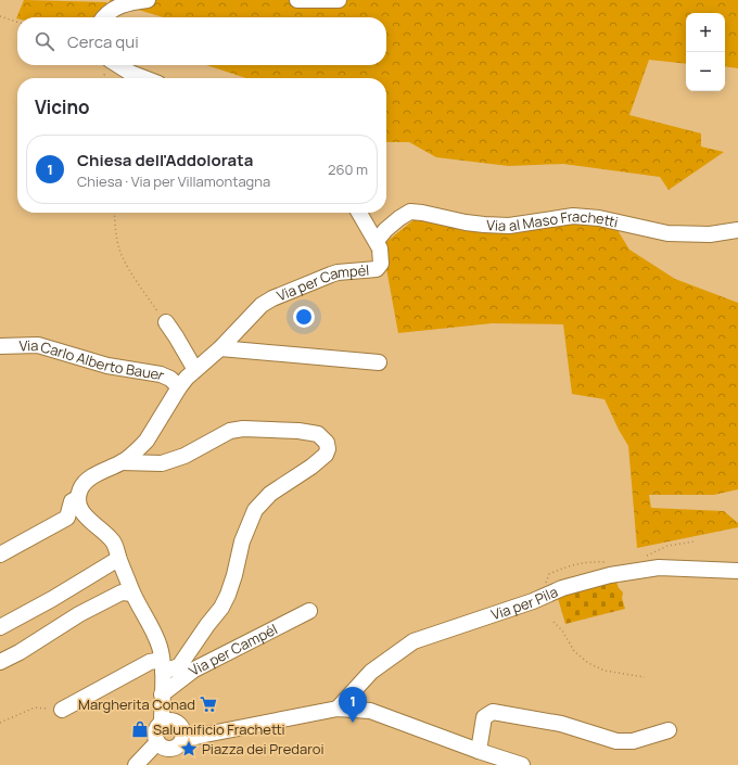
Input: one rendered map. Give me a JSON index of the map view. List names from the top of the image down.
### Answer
{
  "streets": {
    "street": [
      "Via al Maso Frachetti",
      "Via per Campél",
      "Via Carlo Alberto Bauer",
      "Via per Pila"
    ]
  },
  "crossings": [
    ["Via al Maso Frachetti", "Via per Campél"],
    ["Via per Campél", "Via Carlo Alberto Bauer"]
  ],
  "places": {
    "supermarket": ["Margherita Conad"],
    "shop": ["Salumificio Frachetti"],
    "place": ["Piazza dei Predaroi"]
  },
  "page": {
    "map_buttons": ["+", "−"],
    "search": "Cerca qui",
    "heading": "Vicino",
    "list": [
      {
        "mark": "1",
        "name": "Chiesa dell'Addolorata",
        "note": "Chiesa · Via per Villamontagna",
        "value": "260 m"
      }
    ],
    "pins": "1"
  }
}
